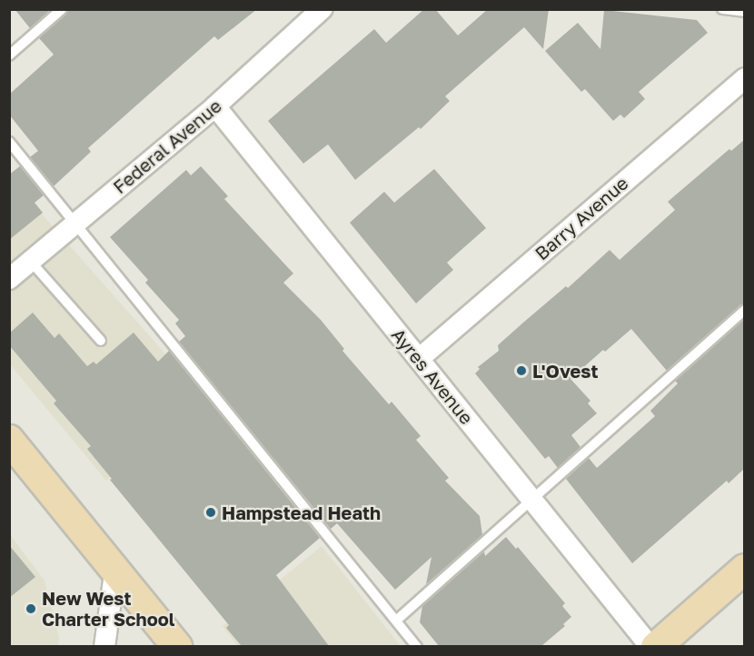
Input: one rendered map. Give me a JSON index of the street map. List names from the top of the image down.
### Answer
{
  "streets": {
    "street": ["Federal Avenue", "Barry Avenue", "Ayres Avenue"]
  },
  "crossings": [
    ["Federal Avenue", "Ayres Avenue"],
    ["Barry Avenue", "Ayres Avenue"]
  ],
  "places": ["L'Ovest", "Hampstead Heath", "New West Charter School"]
}
